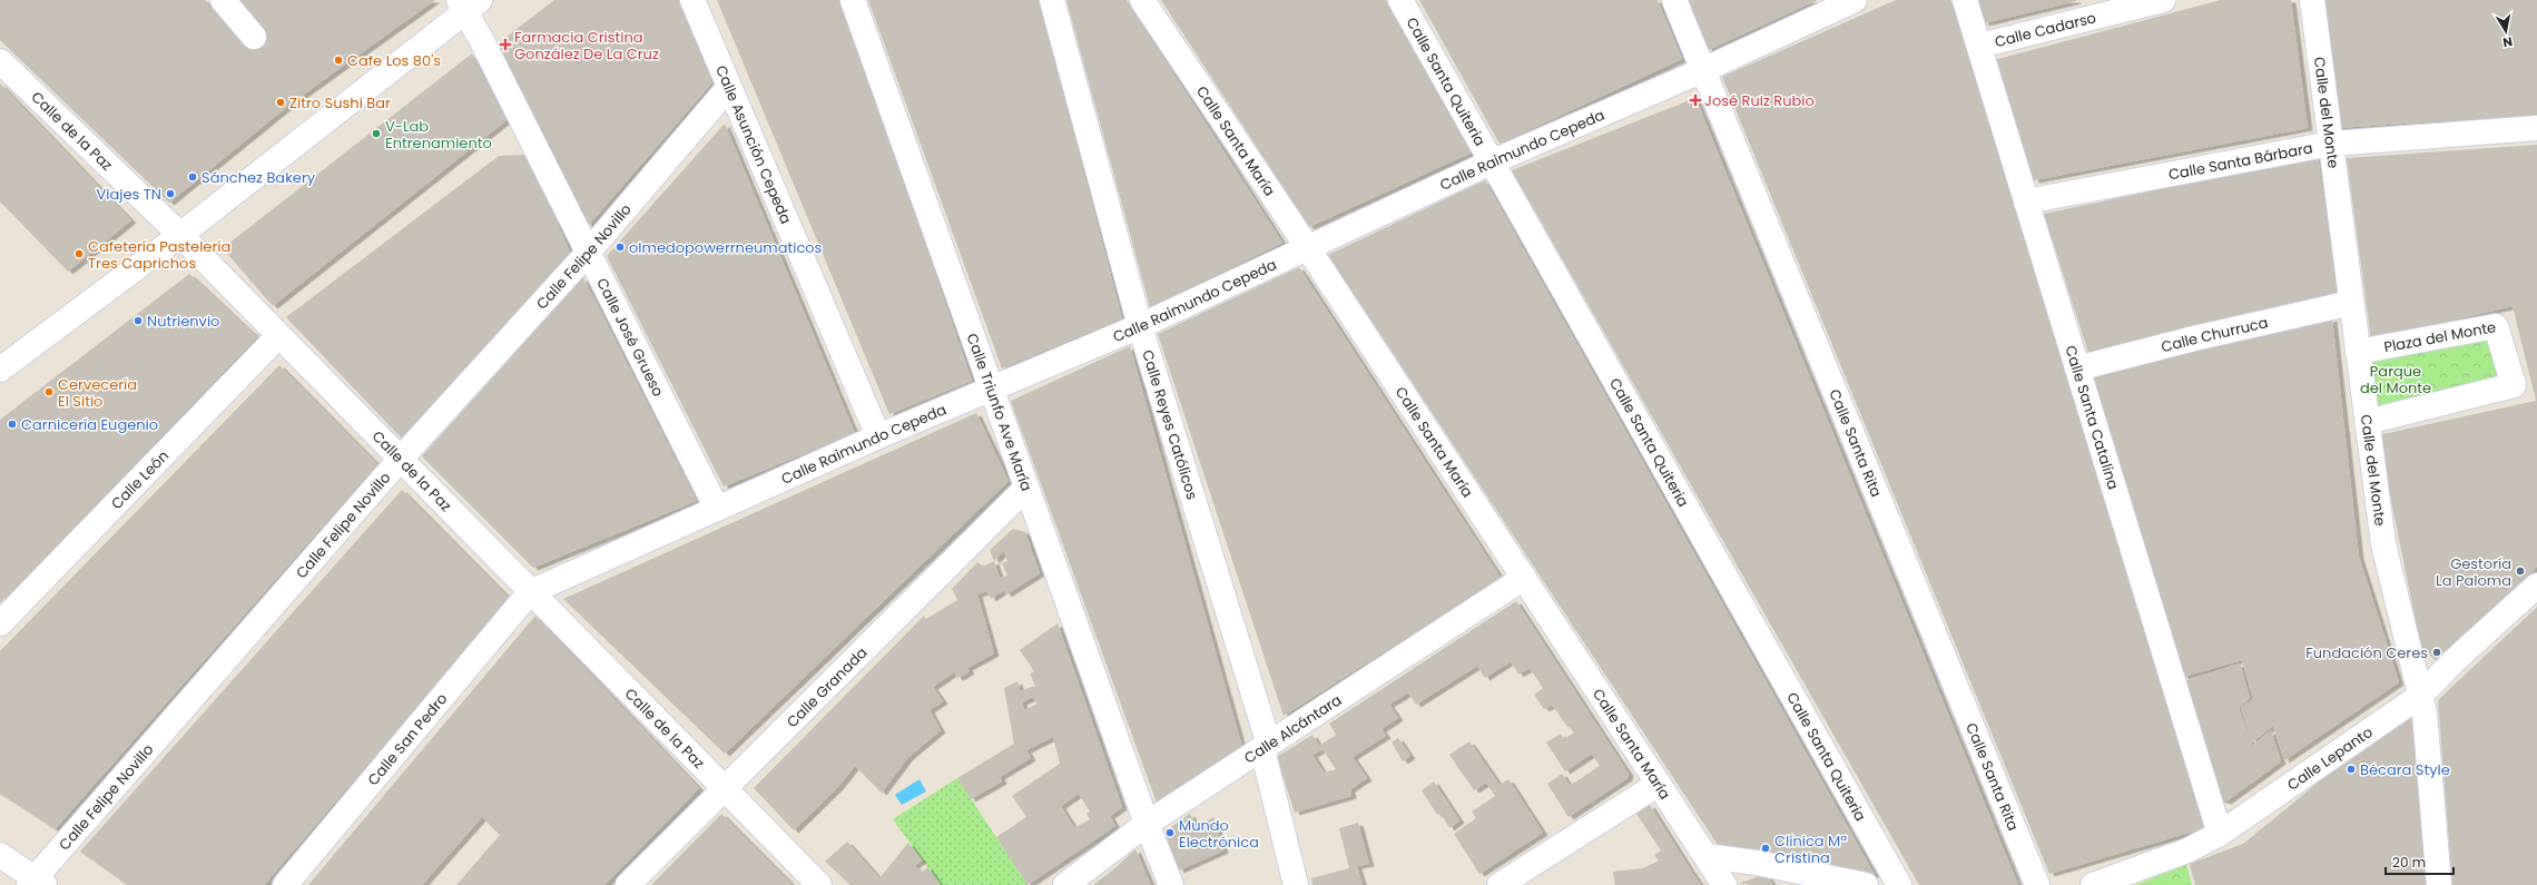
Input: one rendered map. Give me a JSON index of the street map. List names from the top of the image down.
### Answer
{
  "streets": {
    "street": [
      "Calle Cadarso",
      "Calle Santa Quiteria",
      "Calle del Monte",
      "Calle de la Paz",
      "Calle Santa María",
      "Calle Asunción Cepeda",
      "Calle Raimundo Cepeda",
      "Calle Santa Bárbara",
      "Calle Felipe Novillo",
      "Calle Churruca",
      "Calle José Grueso",
      "Plaza del Monte",
      "Calle Triunfo Ave María",
      "Calle Santa Catalina",
      "Calle Reyes Católicos",
      "Calle Santa Rita",
      "Calle León",
      "Calle Granada",
      "Calle Alcántara",
      "Calle San Pedro",
      "Calle Lepanto"
    ]
  },
  "crossings": [
    ["Calle Cadarso", "Calle Santa Catalina"],
    ["Calle Santa Quiteria", "Calle Raimundo Cepeda"],
    ["Calle del Monte", "Calle Santa Bárbara"],
    ["Calle del Monte", "Calle Churruca"],
    ["Calle del Monte", "Plaza del Monte"],
    ["Calle del Monte", "Calle Lepanto"],
    ["Calle de la Paz", "Calle Raimundo Cepeda"],
    ["Calle de la Paz", "Calle Felipe Novillo"],
    ["Calle de la Paz", "Calle León"],
    ["Calle de la Paz", "Calle Granada"],
    ["Calle de la Paz", "Calle San Pedro"],
    ["Calle Santa María", "Calle Raimundo Cepeda"],
    ["Calle Santa María", "Calle Alcántara"],
    ["Calle Asunción Cepeda", "Calle Raimundo Cepeda"],
    ["Calle Asunción Cepeda", "Calle Felipe Novillo"],
    ["Calle Raimundo Cepeda", "Calle José Grueso"],
    ["Calle Raimundo Cepeda", "Calle Triunfo Ave María"],
    ["Calle Raimundo Cepeda", "Calle Reyes Católicos"],
    ["Calle Raimundo Cepeda", "Calle Santa Rita"],
    ["Calle Raimundo Cepeda", "Calle San Pedro"],
    ["Calle Santa Bárbara", "Calle Santa Catalina"],
    ["Calle Felipe Novillo", "Calle José Grueso"],
    ["Calle Churruca", "Calle Santa Catalina"],
    ["Calle Triunfo Ave María", "Calle Granada"],
    ["Calle Triunfo Ave María", "Calle Alcántara"],
    ["Calle Santa Catalina", "Calle Lepanto"],
    ["Calle Reyes Católicos", "Calle Alcántara"]
  ],
  "parks": ["Parque del Monte"],
  "places": {
    "health": ["Farmacia Cristina González De La Cruz", "José Ruiz Rubio"],
    "other": [
      "Cafe Los 80's",
      "Zitro Sushi Bar",
      "V-Lab Entrenamiento",
      "Sánchez Bakery",
      "Viajes TN",
      "olmedopowerrneumaticos",
      "Cafetería Pastelería Tres Caprichos",
      "Nutrienvio",
      "Cervecería El Sitio",
      "Carnicería Eugenio",
      "Gestoría La Paloma",
      "Fundación Ceres",
      "Bécara Style",
      "Mundo Electrónica",
      "Clínica Mª Cristina"
    ]
  },
  "scale_bar": "20 m",
  "north": "bottom"
}
